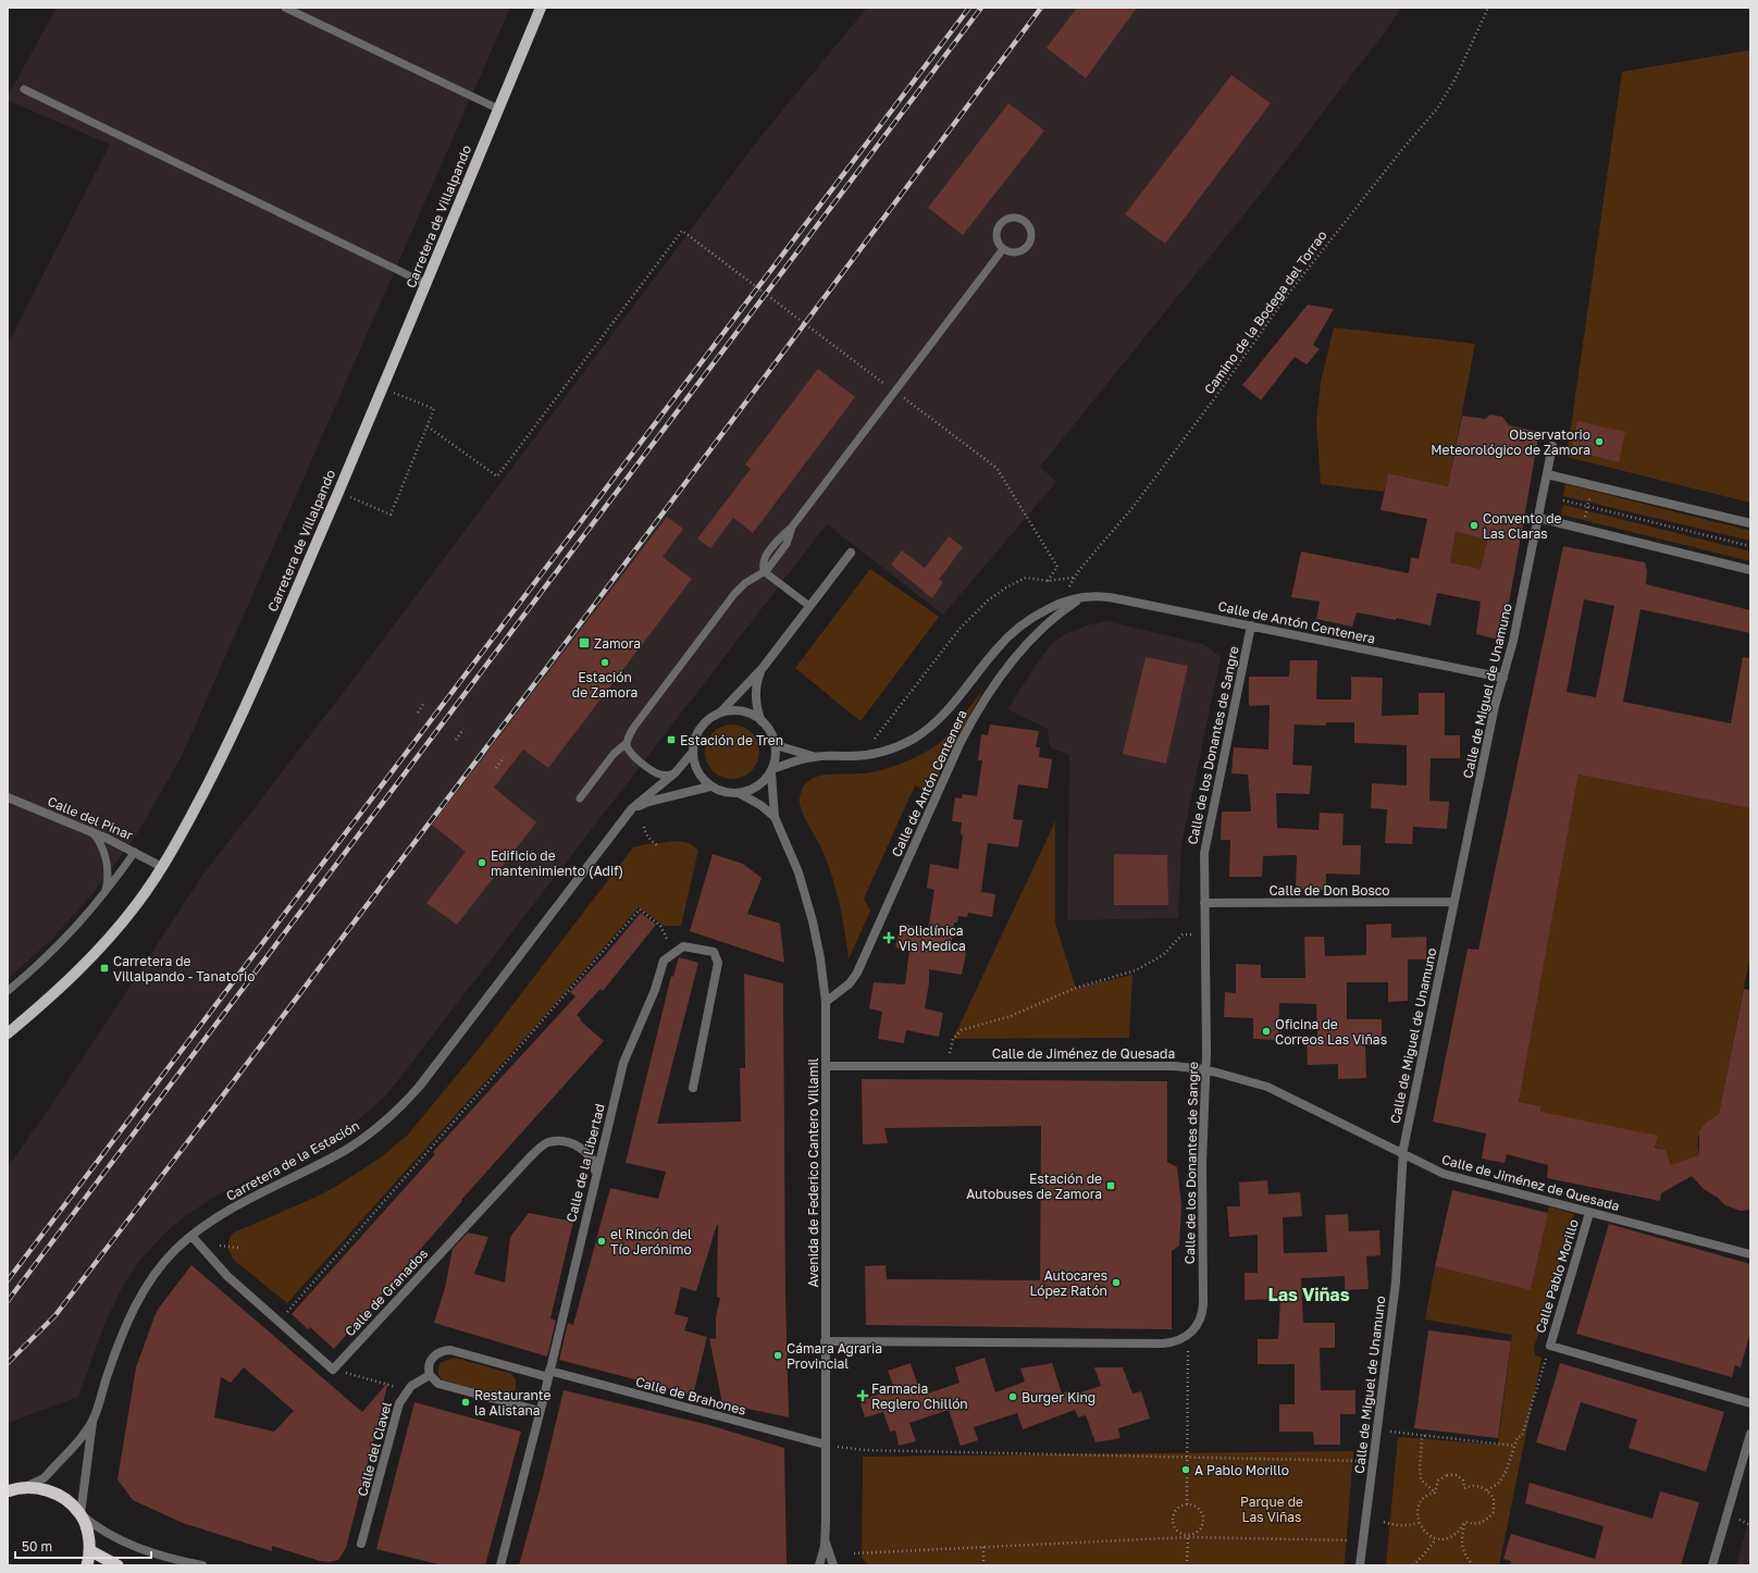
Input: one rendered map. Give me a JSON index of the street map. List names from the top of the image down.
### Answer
{
  "streets": {
    "main road": ["Carretera de Villalpando"],
    "street": [
      "Calle de Antón Centenera",
      "Calle de Miguel de Unamuno",
      "Calle de los Donantes de Sangre",
      "Calle del Pinar",
      "Calle de Don Bosco",
      "Calle de Jiménez de Quesada",
      "Carretera de la Estación",
      "Calle de la Libertad",
      "Avenida de Federico Cantero Villamil",
      "Calle Pablo Morillo",
      "Calle de Granados",
      "Calle de Brahones",
      "Calle del Clavel"
    ],
    "path": ["Camino de la Bodega del Torrao"]
  },
  "crossings": [
    ["Carretera de Villalpando", "Calle del Pinar"],
    ["Camino de la Bodega del Torrao", "Calle de Antón Centenera"],
    ["Calle de Antón Centenera", "Calle de Miguel de Unamuno"],
    ["Calle de Antón Centenera", "Calle de los Donantes de Sangre"],
    ["Calle de Antón Centenera", "Carretera de la Estación"],
    ["Calle de Antón Centenera", "Avenida de Federico Cantero Villamil"],
    ["Calle de Miguel de Unamuno", "Calle de Don Bosco"],
    ["Calle de Miguel de Unamuno", "Calle de Jiménez de Quesada"],
    ["Calle de los Donantes de Sangre", "Calle de Don Bosco"],
    ["Calle de los Donantes de Sangre", "Calle de Jiménez de Quesada"],
    ["Calle de Jiménez de Quesada", "Avenida de Federico Cantero Villamil"],
    ["Calle de Jiménez de Quesada", "Calle Pablo Morillo"],
    ["Carretera de la Estación", "Avenida de Federico Cantero Villamil"],
    ["Calle de la Libertad", "Calle de Granados"],
    ["Calle de la Libertad", "Calle de Brahones"],
    ["Avenida de Federico Cantero Villamil", "Calle de Brahones"],
    ["Calle de Brahones", "Calle del Clavel"]
  ],
  "districts": ["Las Viñas"],
  "parks": ["Parque de Las Viñas"],
  "places": {
    "other": [
      "Observatorio Meteorológico de Zamora",
      "Convento de Las Claras",
      "Estación de Zamora",
      "Edificio de mantenimiento (Adif)",
      "Oficina de Correos Las Viñas",
      "el Rincón del Tío Jerónimo",
      "Autocares López Ratón",
      "Cámara Agraria Provincial",
      "Burger King",
      "Restaurante la Alistana",
      "A Pablo Morillo"
    ],
    "transit": [
      "Zamora",
      "Estación de Tren",
      "Carretera de Villalpando - Tanatorio",
      "Estación de Autobuses de Zamora"
    ],
    "health": ["Policlínica Vis Medica", "Farmacia Reglero Chillón"]
  },
  "scale_bar": "50 m"
}
